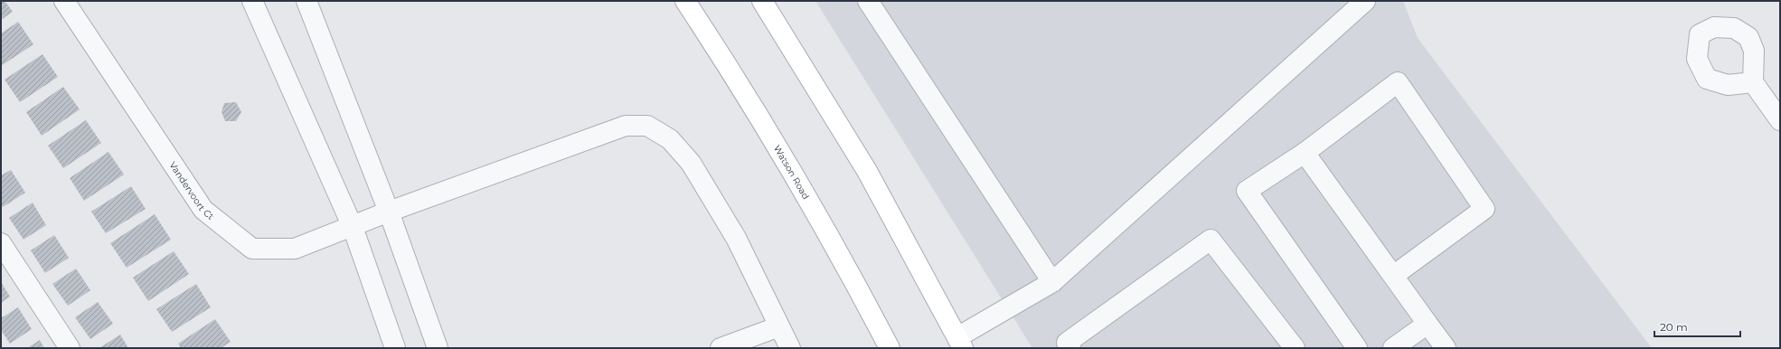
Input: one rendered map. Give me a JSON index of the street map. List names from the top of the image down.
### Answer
{
  "streets": {
    "main road": ["Watson Road"],
    "street": ["Vandervoort Ct"]
  },
  "scale_bar": "20 m"
}
